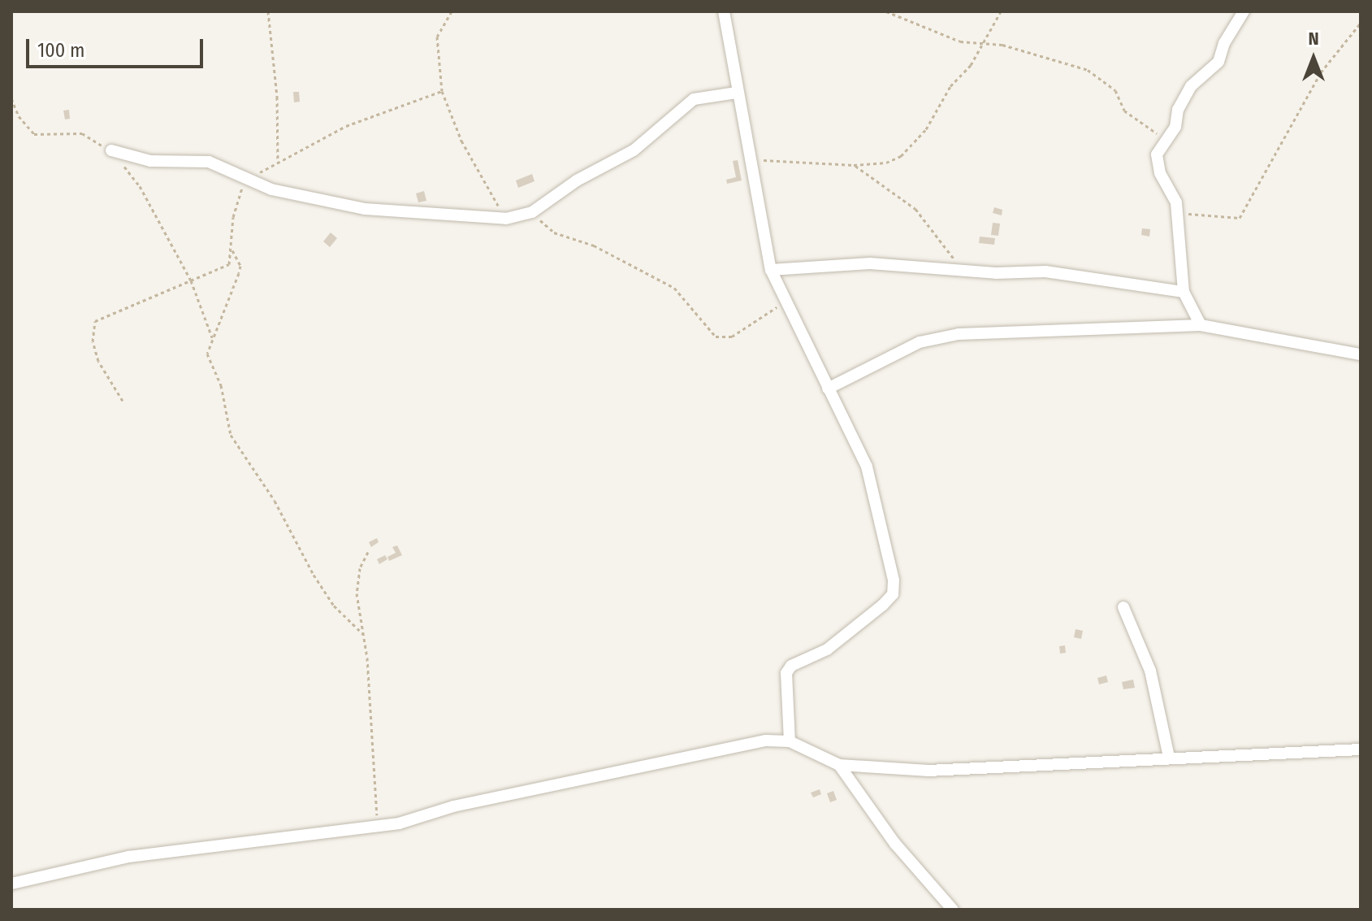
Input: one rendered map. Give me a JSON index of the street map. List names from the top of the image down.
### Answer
{
  "scale_bar": "100 m",
  "north": "top"
}
